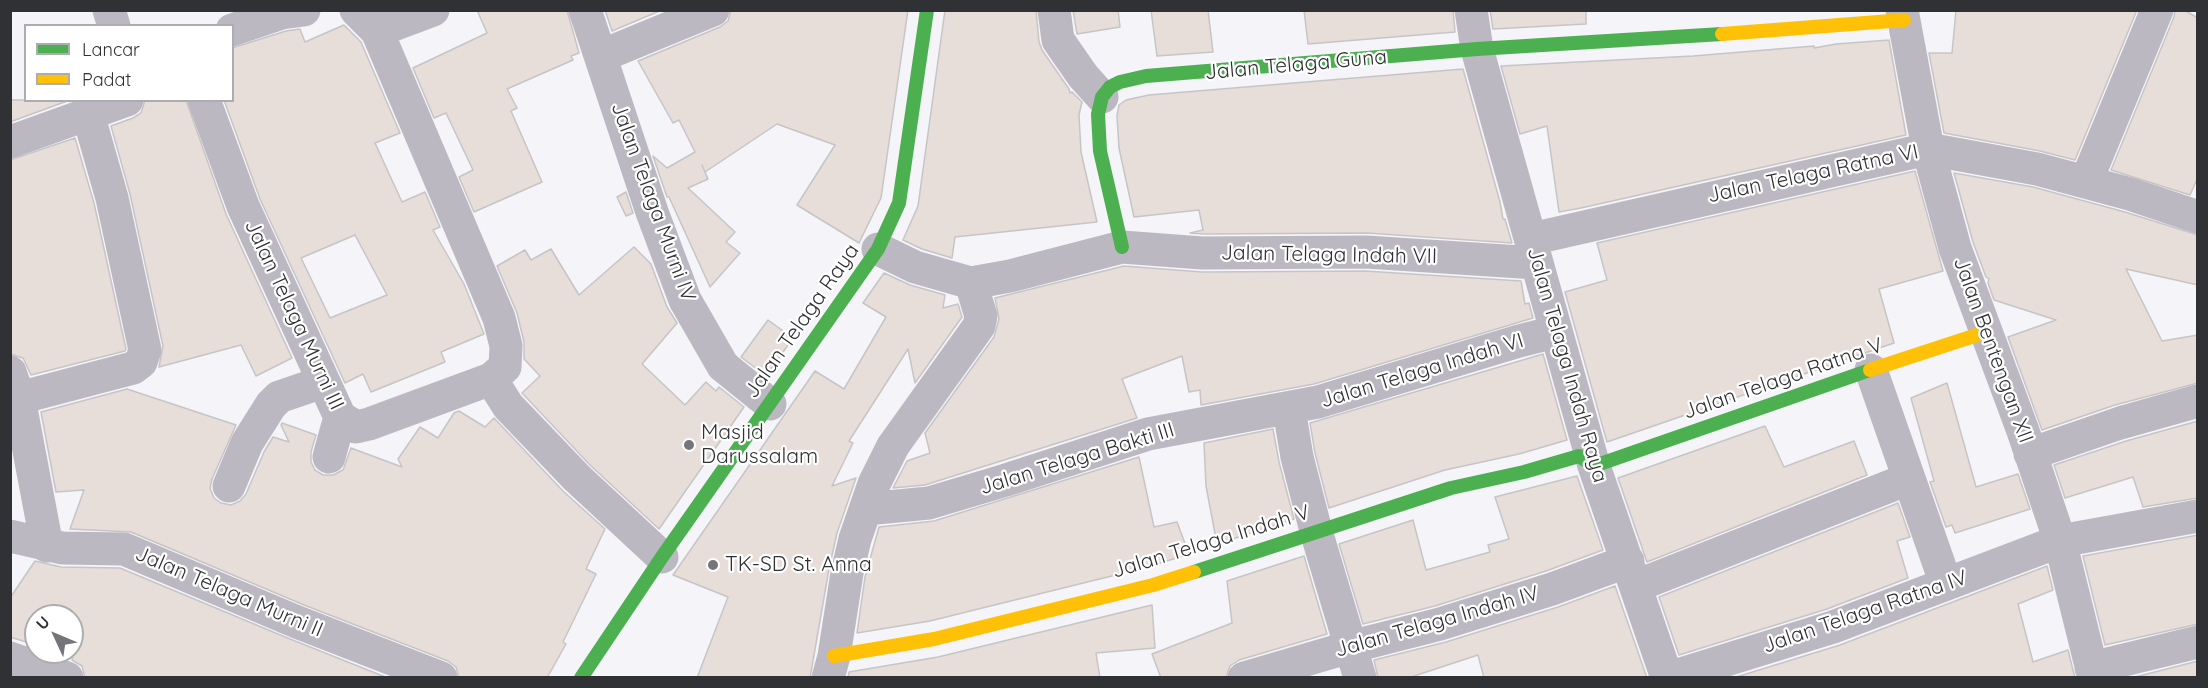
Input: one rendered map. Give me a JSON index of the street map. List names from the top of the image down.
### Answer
{
  "streets": {
    "street": [
      "Jalan Telaga Guna",
      "Jalan Telaga Ratna VI",
      "Jalan Telaga Murni IV",
      "Jalan Telaga Indah VII",
      "Jalan Telaga Murni III",
      "Jalan Telaga Raya",
      "Jalan Bentengan XII",
      "Jalan Telaga Indah Raya",
      "Jalan Telaga Indah VI",
      "Jalan Telaga Ratna V",
      "Jalan Telaga Bakti III",
      "Jalan Telaga Indah V",
      "Jalan Telaga Murni II",
      "Jalan Telaga Ratna IV",
      "Jalan Telaga Indah IV"
    ]
  },
  "crossings": [
    ["Jalan Telaga Guna", "Jalan Bentengan XII"],
    ["Jalan Telaga Guna", "Jalan Telaga Indah Raya"],
    ["Jalan Telaga Ratna VI", "Jalan Telaga Indah VII"],
    ["Jalan Telaga Ratna VI", "Jalan Bentengan XII"],
    ["Jalan Telaga Ratna VI", "Jalan Telaga Indah Raya"],
    ["Jalan Telaga Murni IV", "Jalan Telaga Raya"],
    ["Jalan Telaga Indah VII", "Jalan Telaga Indah Raya"],
    ["Jalan Bentengan XII", "Jalan Telaga Ratna V"],
    ["Jalan Bentengan XII", "Jalan Telaga Ratna IV"],
    ["Jalan Telaga Indah Raya", "Jalan Telaga Indah VI"],
    ["Jalan Telaga Indah Raya", "Jalan Telaga Ratna V"],
    ["Jalan Telaga Indah Raya", "Jalan Telaga Indah V"],
    ["Jalan Telaga Indah Raya", "Jalan Telaga Ratna IV"],
    ["Jalan Telaga Indah Raya", "Jalan Telaga Indah IV"],
    ["Jalan Telaga Indah VI", "Jalan Telaga Bakti III"],
    ["Jalan Telaga Ratna V", "Jalan Telaga Indah V"]
  ],
  "places": ["Masjid Darussalam", "TK-SD St. Anna"],
  "legend": ["Lancar", "Padat"],
  "north": "top left"
}
